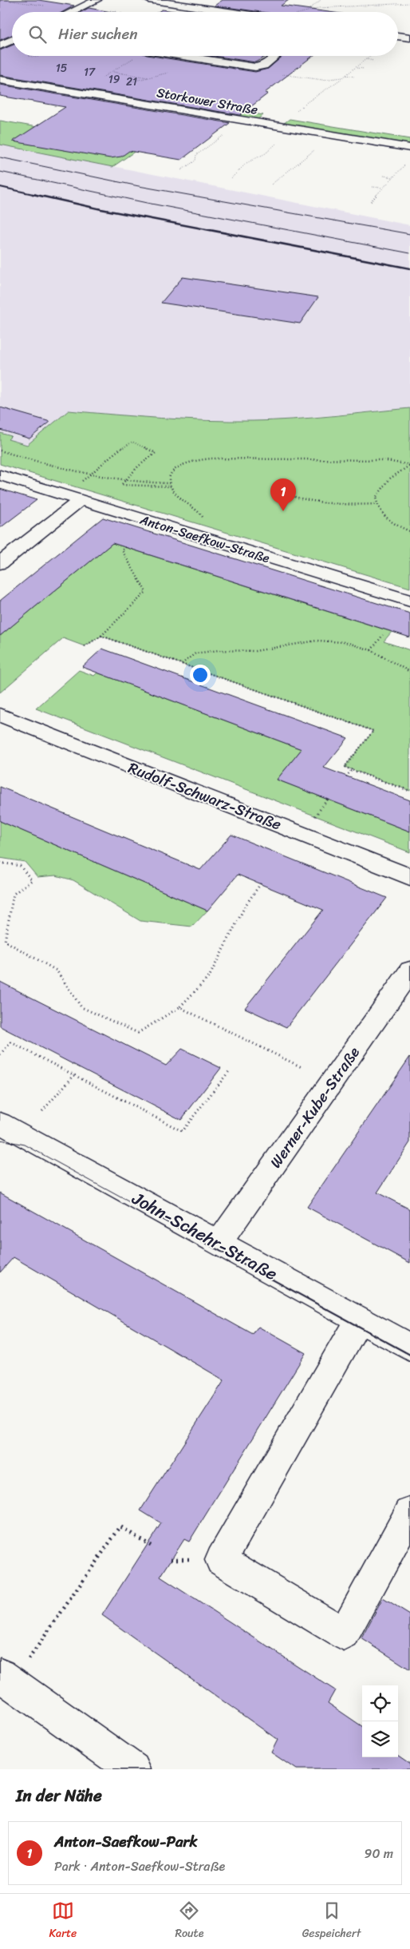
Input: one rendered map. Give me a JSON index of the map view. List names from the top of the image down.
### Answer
{
  "streets": {
    "street": [
      "Storkower Straße",
      "Anton-Saefkow-Straße",
      "Rudolf-Schwarz-Straße",
      "Werner-Kube-Straße",
      "John-Schehr-Straße"
    ]
  },
  "crossings": [
    ["Werner-Kube-Straße", "John-Schehr-Straße"]
  ],
  "house_numbers": [
    "15",
    "17",
    "19",
    "21"
  ],
  "page": {
    "search": "Hier suchen",
    "pins": "1",
    "heading": "In der Nähe",
    "list": [
      {
        "mark": "1",
        "name": "Anton-Saefkow-Park",
        "note": "Park · Anton-Saefkow-Straße",
        "value": "90 m"
      }
    ],
    "nav": ["Karte", "Route", "Gespeichert"]
  }
}
